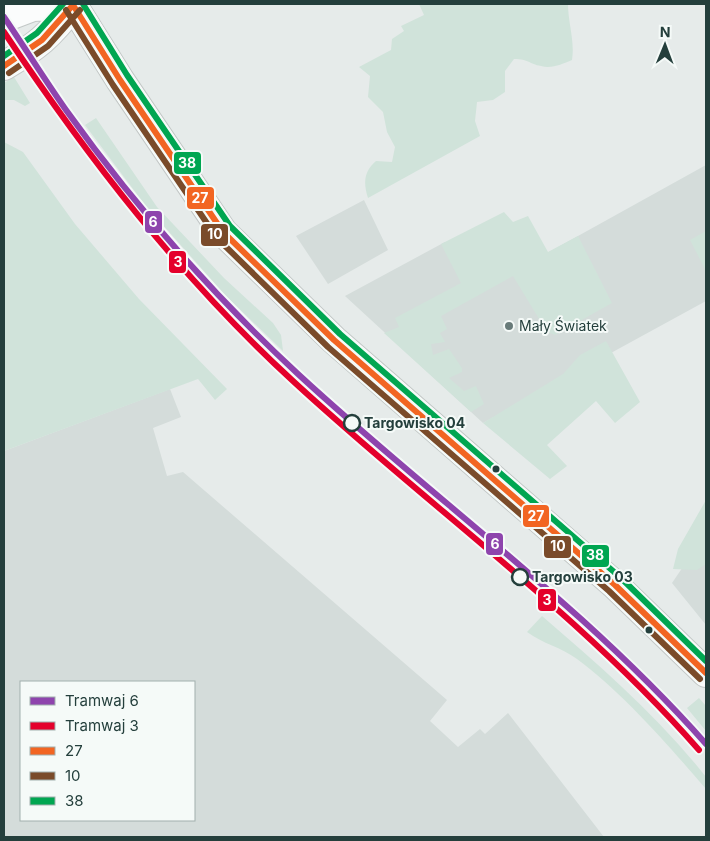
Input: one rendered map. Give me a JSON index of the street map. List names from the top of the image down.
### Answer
{
  "places": ["Mały Światek", "Targowisko 04", "Targowisko 03"],
  "lines": [
    "transit line 38",
    "transit line 27",
    "transit line 10",
    "tram line 6",
    "tram line 3"
  ],
  "legend": [
    "Tramwaj 6",
    "Tramwaj 3",
    "27",
    "10",
    "38"
  ],
  "north": "top"
}
